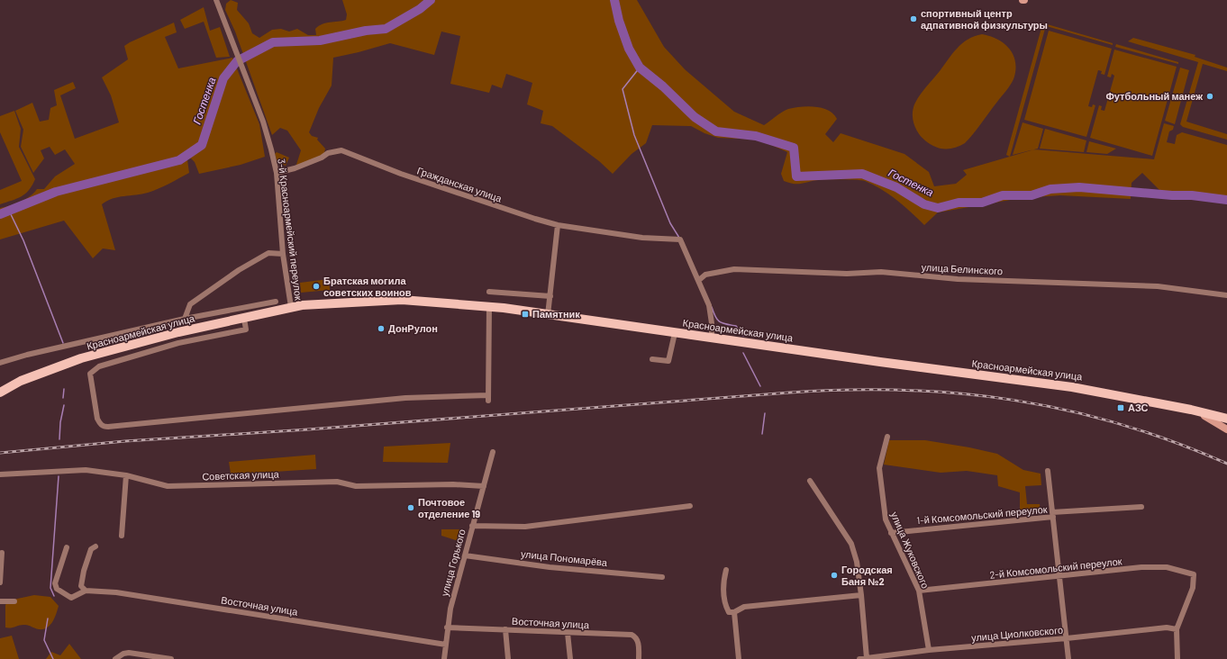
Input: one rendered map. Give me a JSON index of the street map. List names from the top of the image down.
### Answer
{
  "streets": {
    "main road": ["Красноармейская улица"],
    "street": [
      "Гражданская улица",
      "3-й Красноармейский переулок",
      "улица Белинского",
      "Советская улица",
      "1-й Комсомольский переулок",
      "улица Жуковского",
      "улица Пономарёва",
      "улица Горького",
      "2-й Комсомольский переулок",
      "Восточная улица",
      "улица Циолковского"
    ]
  },
  "crossings": [
    ["Гражданская улица", "3-й Красноармейский переулок"],
    ["Гражданская улица", "улица Белинского"],
    ["3-й Красноармейский переулок", "Красноармейская улица"],
    ["Советская улица", "улица Горького"],
    ["1-й Комсомольский переулок", "улица Жуковского"],
    ["улица Жуковского", "2-й Комсомольский переулок"],
    ["улица Жуковского", "улица Циолковского"],
    ["улица Пономарёва", "улица Горького"],
    ["улица Горького", "Восточная улица"],
    ["2-й Комсомольский переулок", "улица Циолковского"]
  ],
  "water": ["Гостенка"],
  "places": {
    "other": [
      "спортивный центр адпативной физкультуры",
      "Футбольный манеж",
      "Братская могила советских воинов",
      "ДонРулон",
      "Почтовое отделение 19",
      "Городская Баня №2"
    ],
    "transit": ["Памятник", "АЗС"]
  }
}
